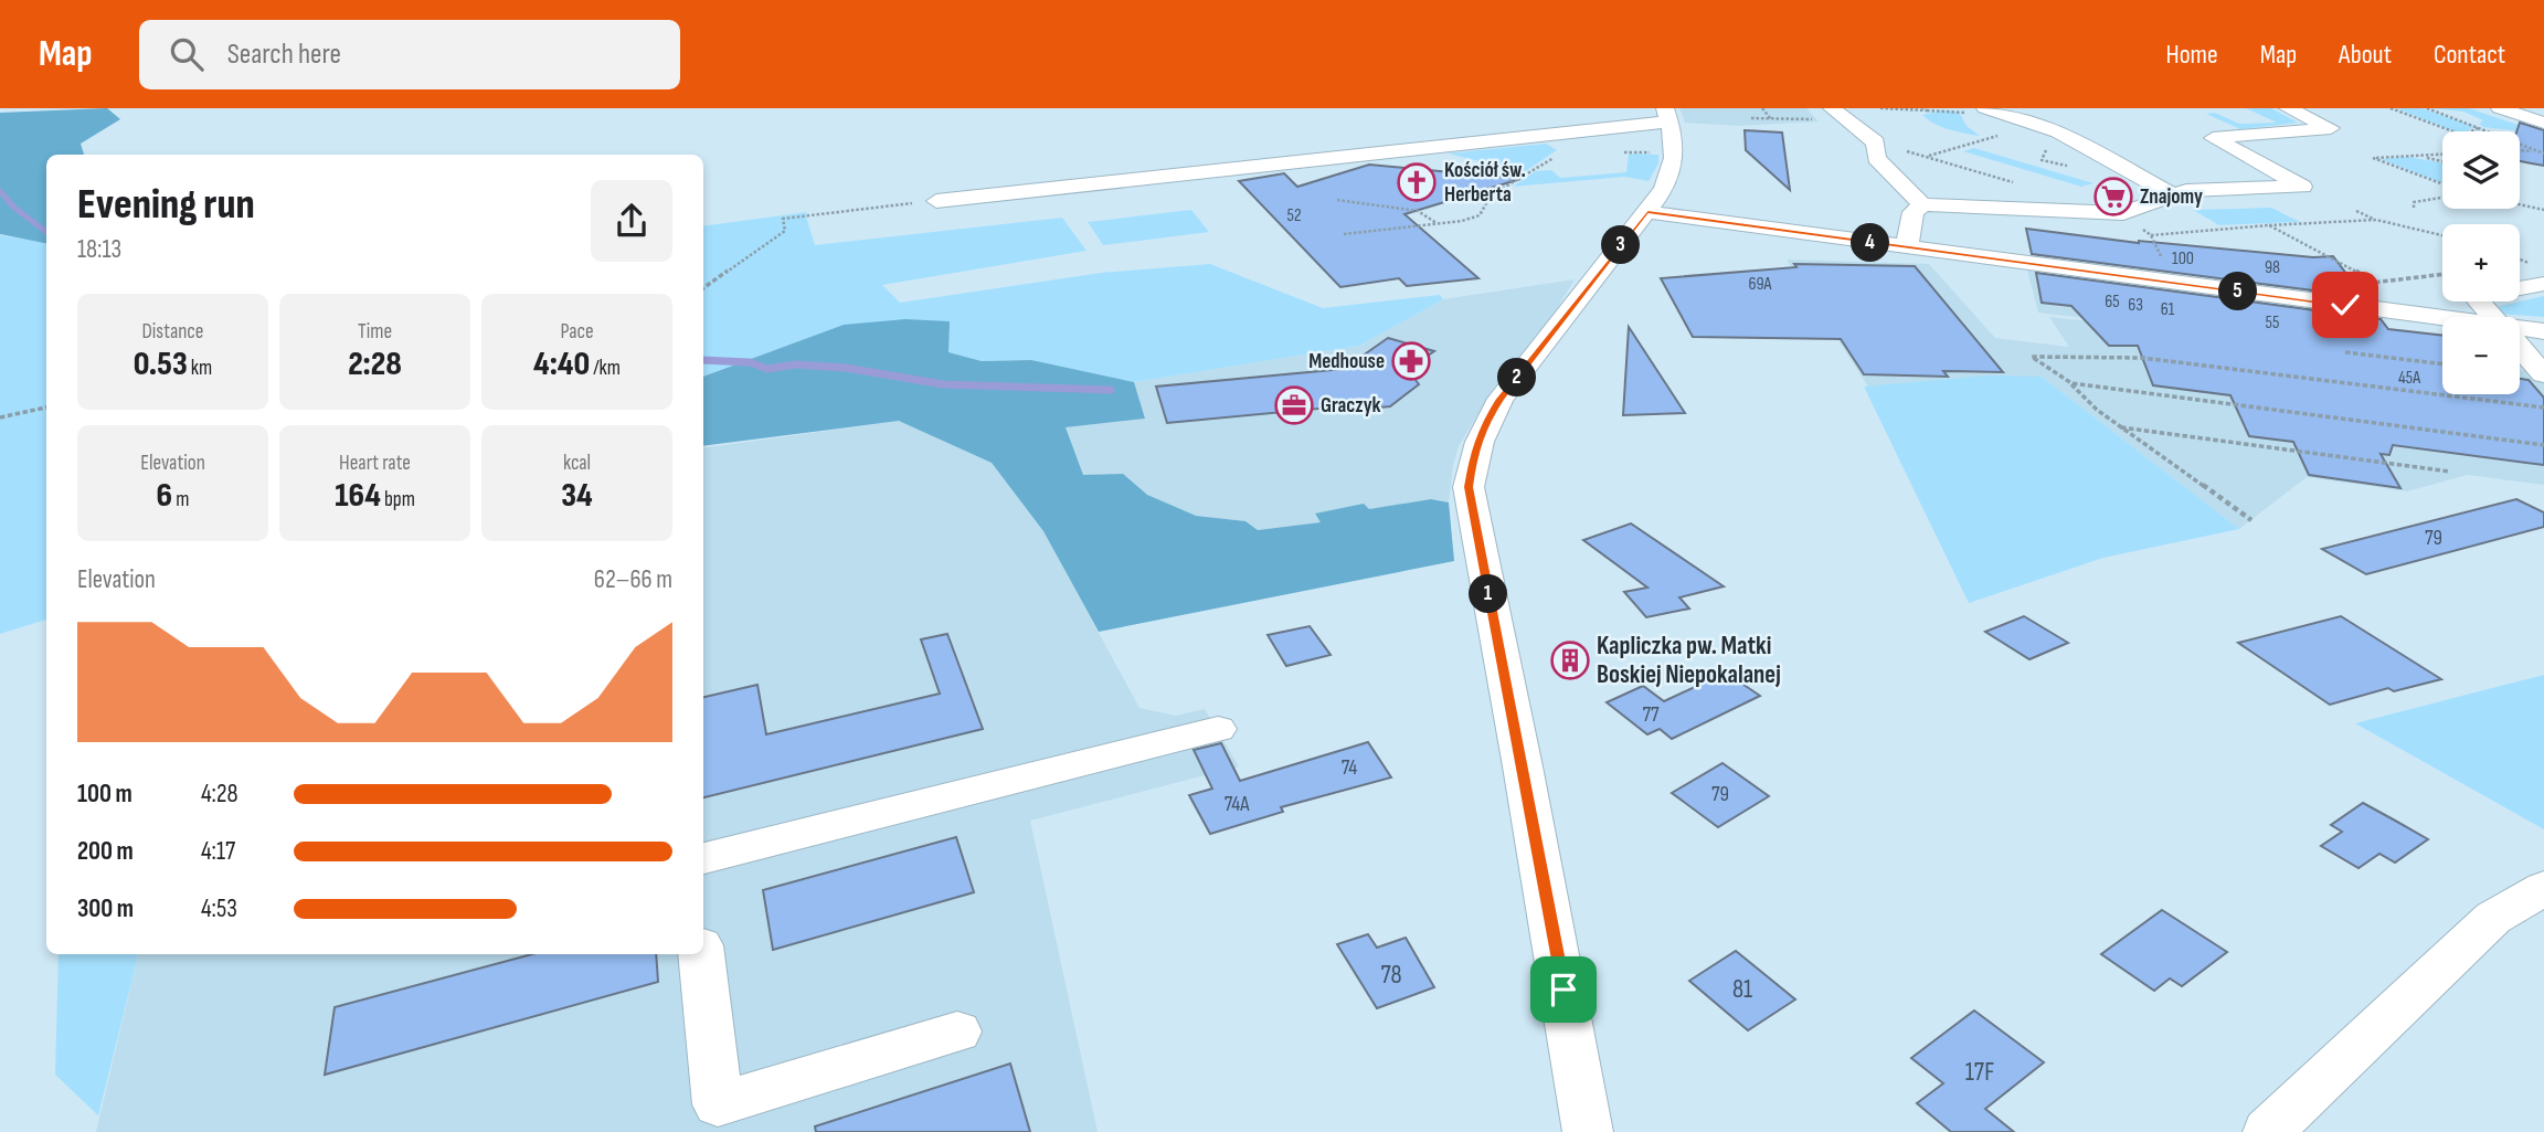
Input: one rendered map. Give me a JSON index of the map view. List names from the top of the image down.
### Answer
{
  "places": {
    "church": ["Kościół św. Herberta"],
    "supermarket": ["Znajomy"],
    "pharmacy": ["Medhouse"],
    "office": ["Graczyk"],
    "building": ["Kapliczka pw. Matki Boskiej Niepokalanej"]
  },
  "house_numbers": [
    "52",
    "100",
    "98",
    "69A",
    "65",
    "63",
    "61",
    "55",
    "45A",
    "79",
    "77",
    "74",
    "79",
    "74A",
    "78",
    "81",
    "17F"
  ],
  "page": {
    "header": "Map",
    "search": "Search here",
    "nav": [
      "Home",
      "Map",
      "About",
      "Contact"
    ],
    "map_buttons": ["+", "−"],
    "heading": ["Evening run", "18:13"],
    "pins": [
      "4",
      "3",
      "5",
      "2",
      "1"
    ],
    "stats": [
      ["Distance", "0.53 km"],
      ["Time", "2:28"],
      ["Pace", "4:40 /km"],
      ["Elevation", "6 m"],
      ["Heart rate", "164 bpm"],
      ["kcal", "34"]
    ],
    "chart": ["Elevation", "62–66 m"],
    "list": [
      {
        "name": "100 m",
        "note": "4:28"
      },
      {
        "name": "200 m",
        "note": "4:17"
      },
      {
        "name": "300 m",
        "note": "4:53"
      }
    ]
  }
}
